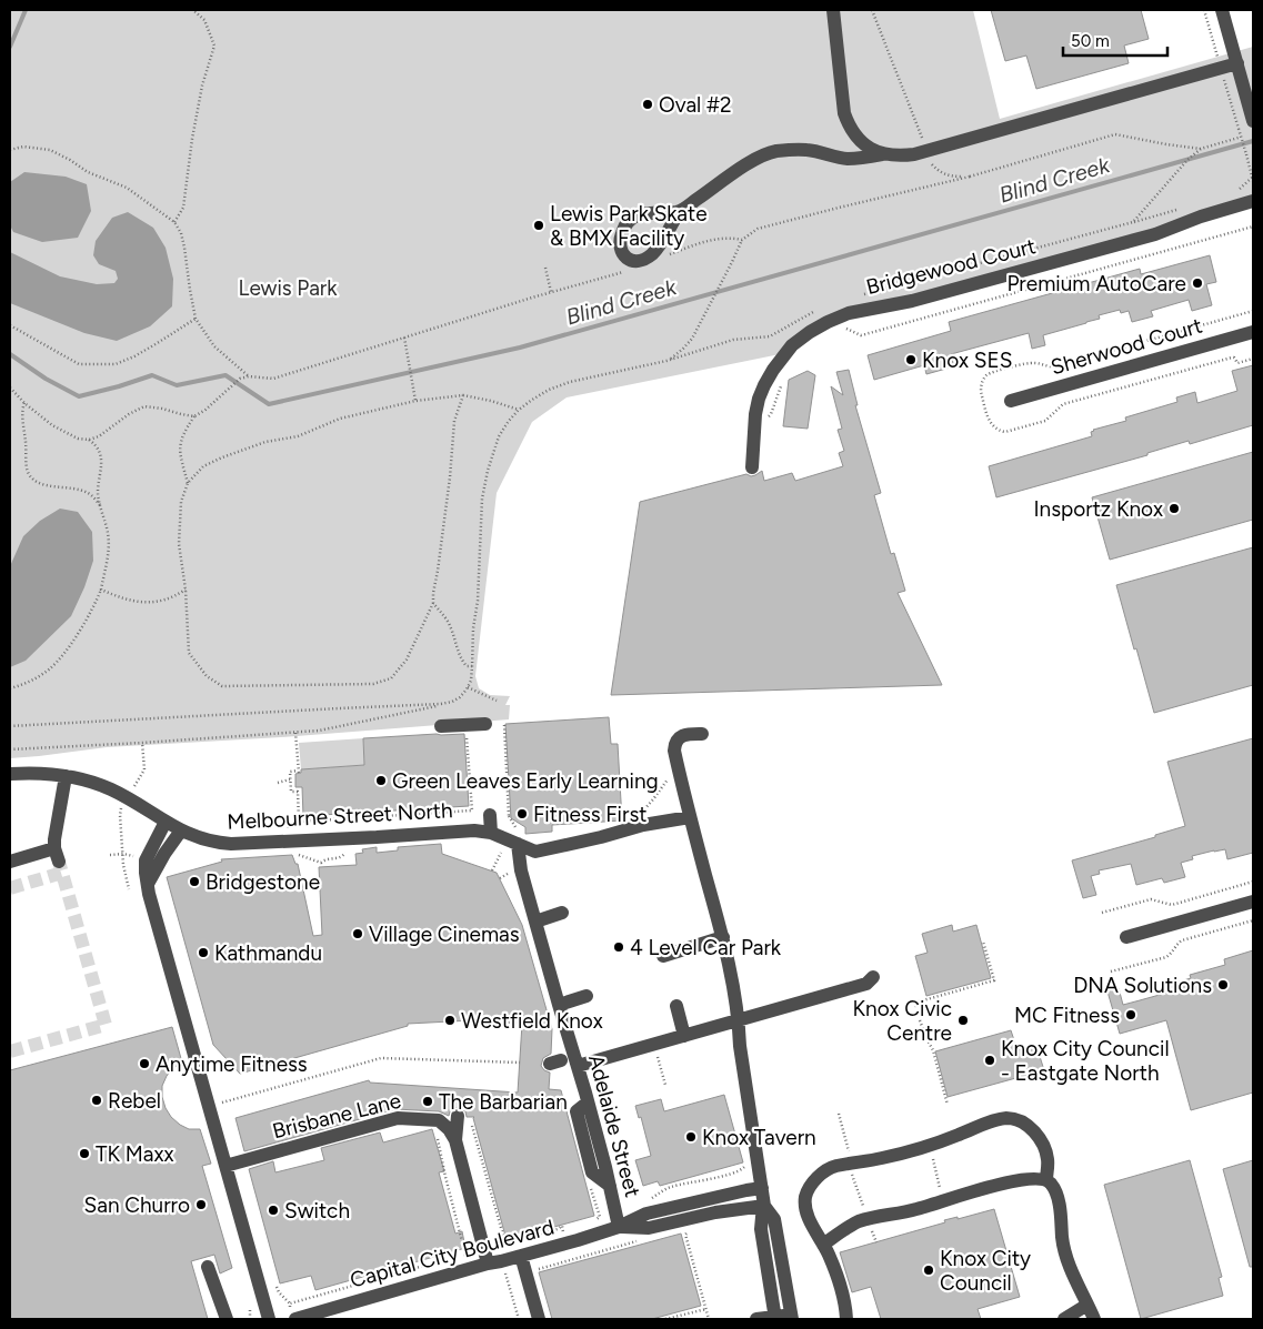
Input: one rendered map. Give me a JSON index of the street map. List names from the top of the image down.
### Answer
{
  "streets": {
    "street": [
      "Bridgewood Court",
      "Sherwood Court",
      "Melbourne Street North",
      "Brisbane Lane",
      "Adelaide Street",
      "Capital City Boulevard"
    ]
  },
  "crossings": [
    ["Melbourne Street North", "Adelaide Street"],
    ["Adelaide Street", "Capital City Boulevard"]
  ],
  "water": ["Blind Creek"],
  "parks": ["Lewis Park"],
  "places": [
    "Oval #2",
    "Lewis Park Skate & BMX Facility",
    "Premium AutoCare",
    "Knox SES",
    "Insportz Knox",
    "Green Leaves Early Learning",
    "Fitness First",
    "Bridgestone",
    "Village Cinemas",
    "4 Level Car Park",
    "Kathmandu",
    "DNA Solutions",
    "MC Fitness",
    "Westfield Knox",
    "Knox Civic Centre",
    "Knox City Council - Eastgate North",
    "Anytime Fitness",
    "Rebel",
    "The Barbarian",
    "Knox Tavern",
    "TK Maxx",
    "San Churro",
    "Switch",
    "Knox City Council"
  ],
  "scale_bar": "50 m"
}
